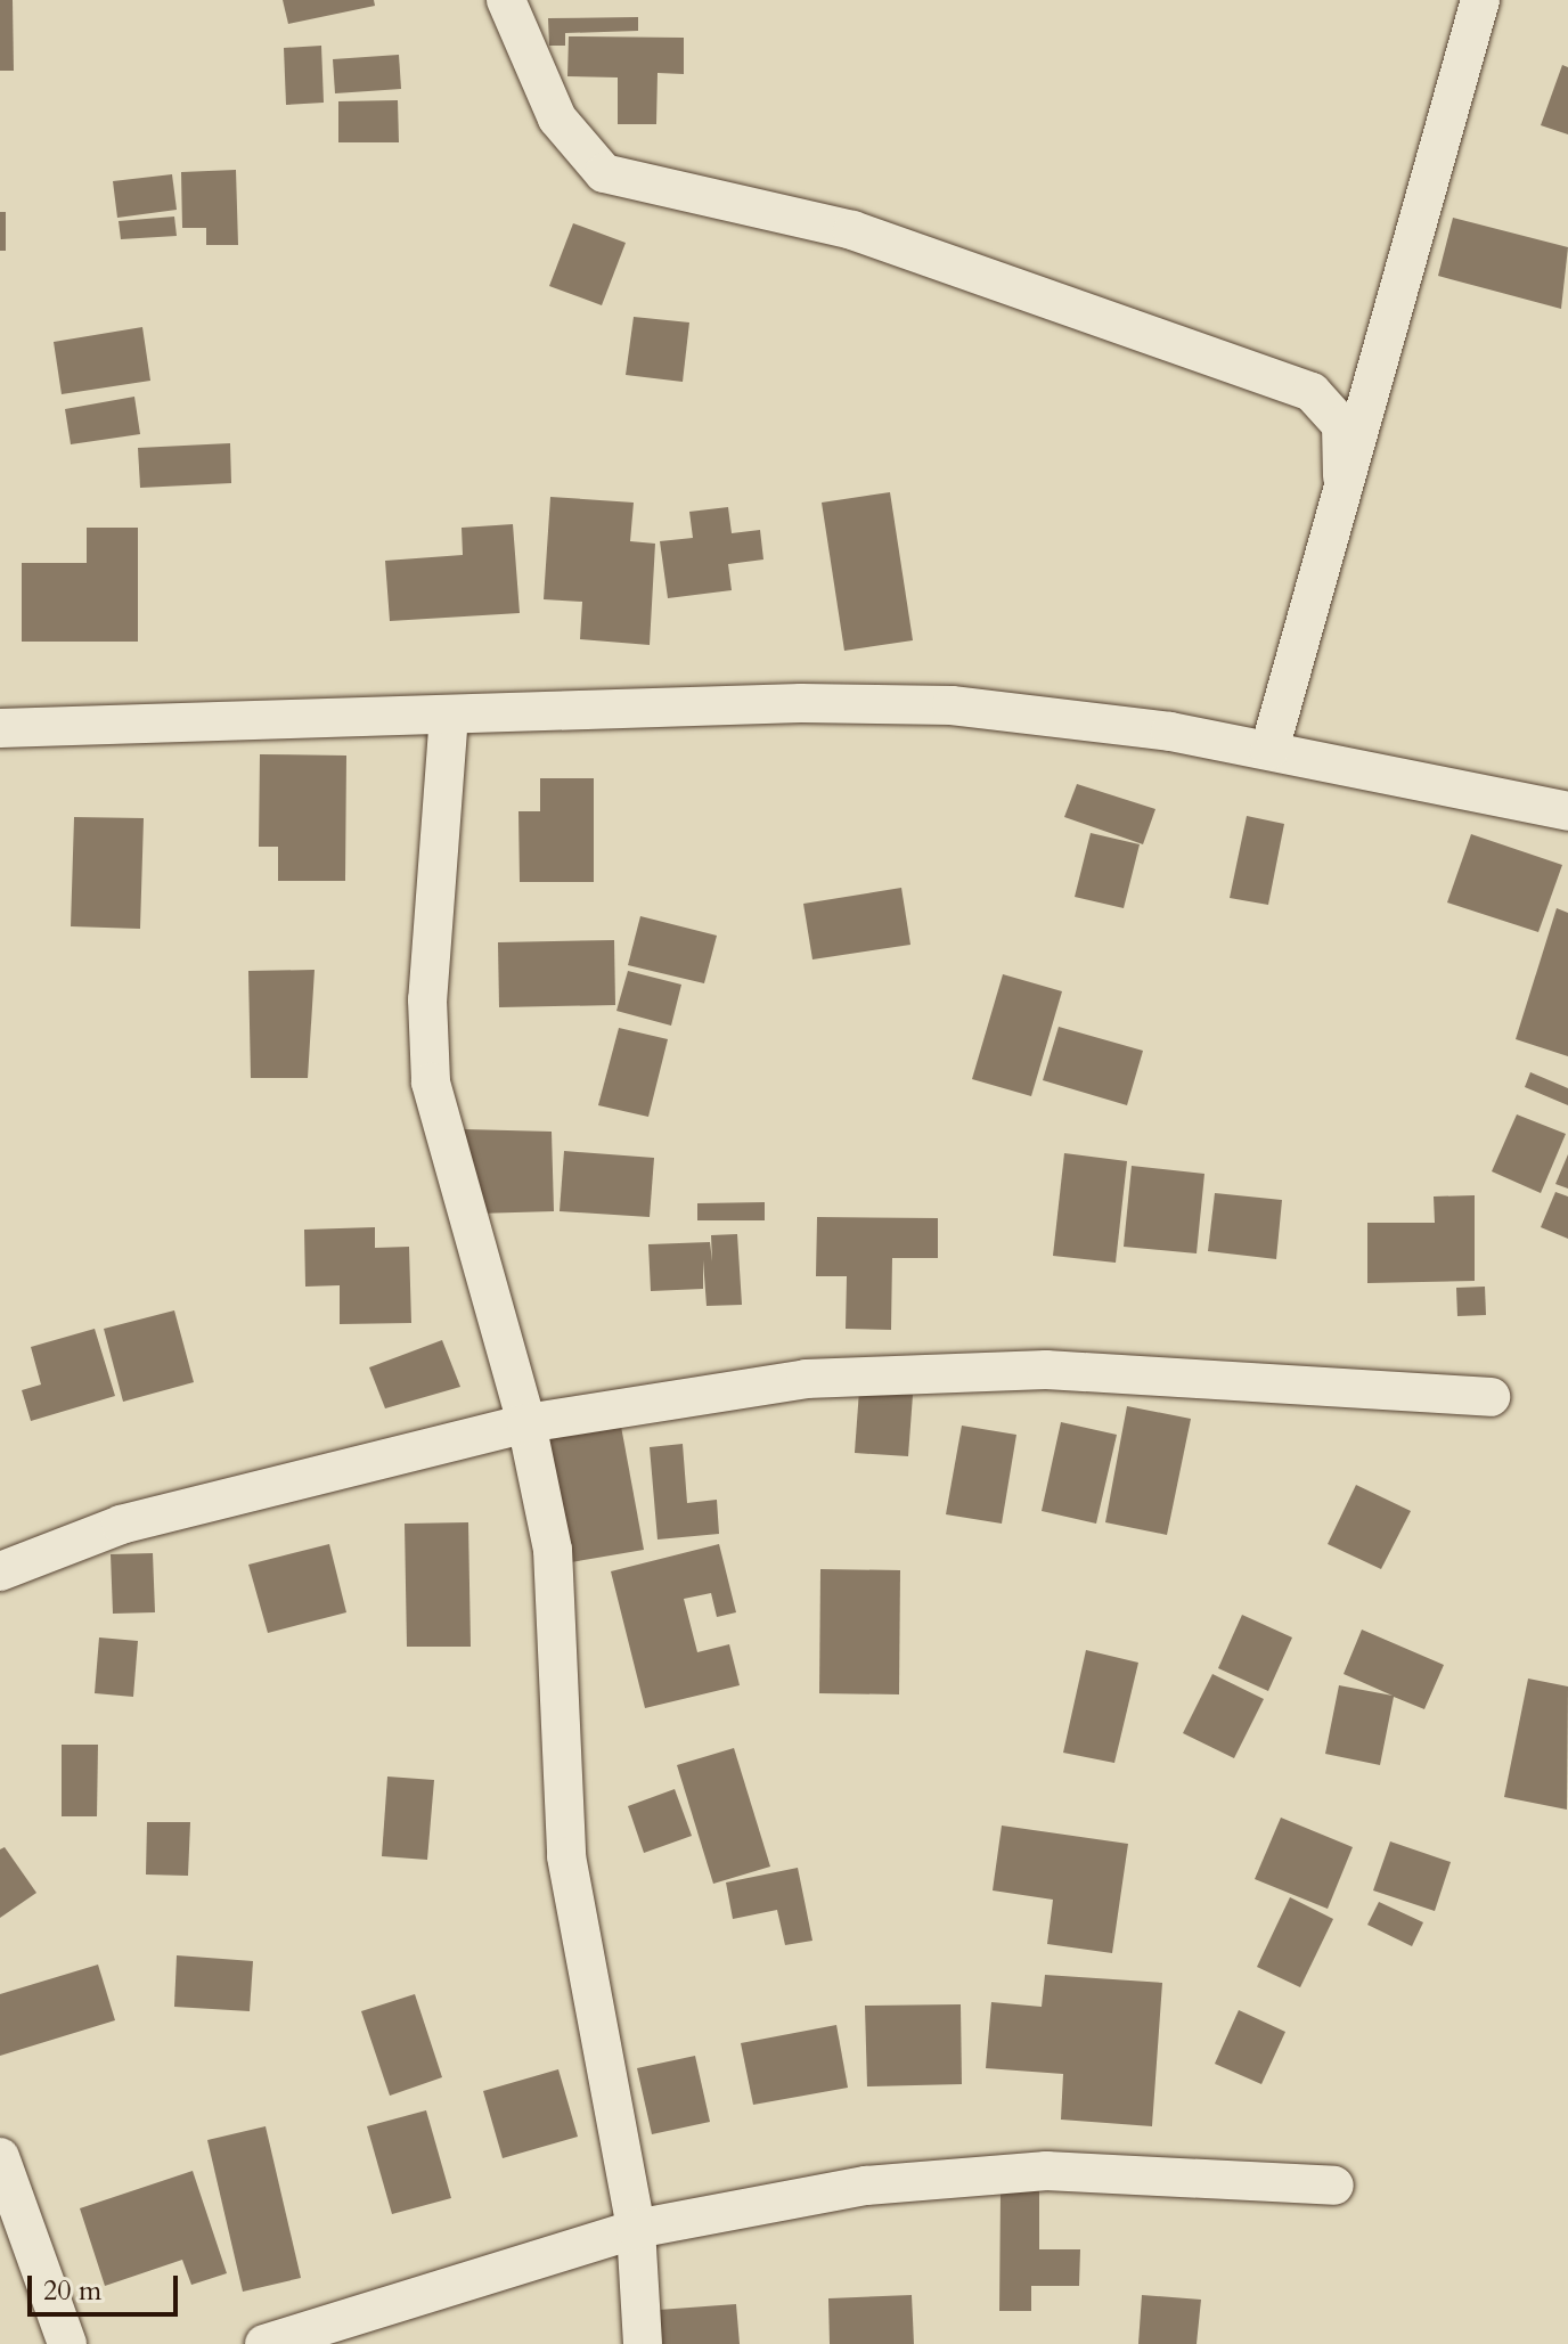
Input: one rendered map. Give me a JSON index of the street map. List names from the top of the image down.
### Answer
{
  "scale_bar": "20 m"
}
